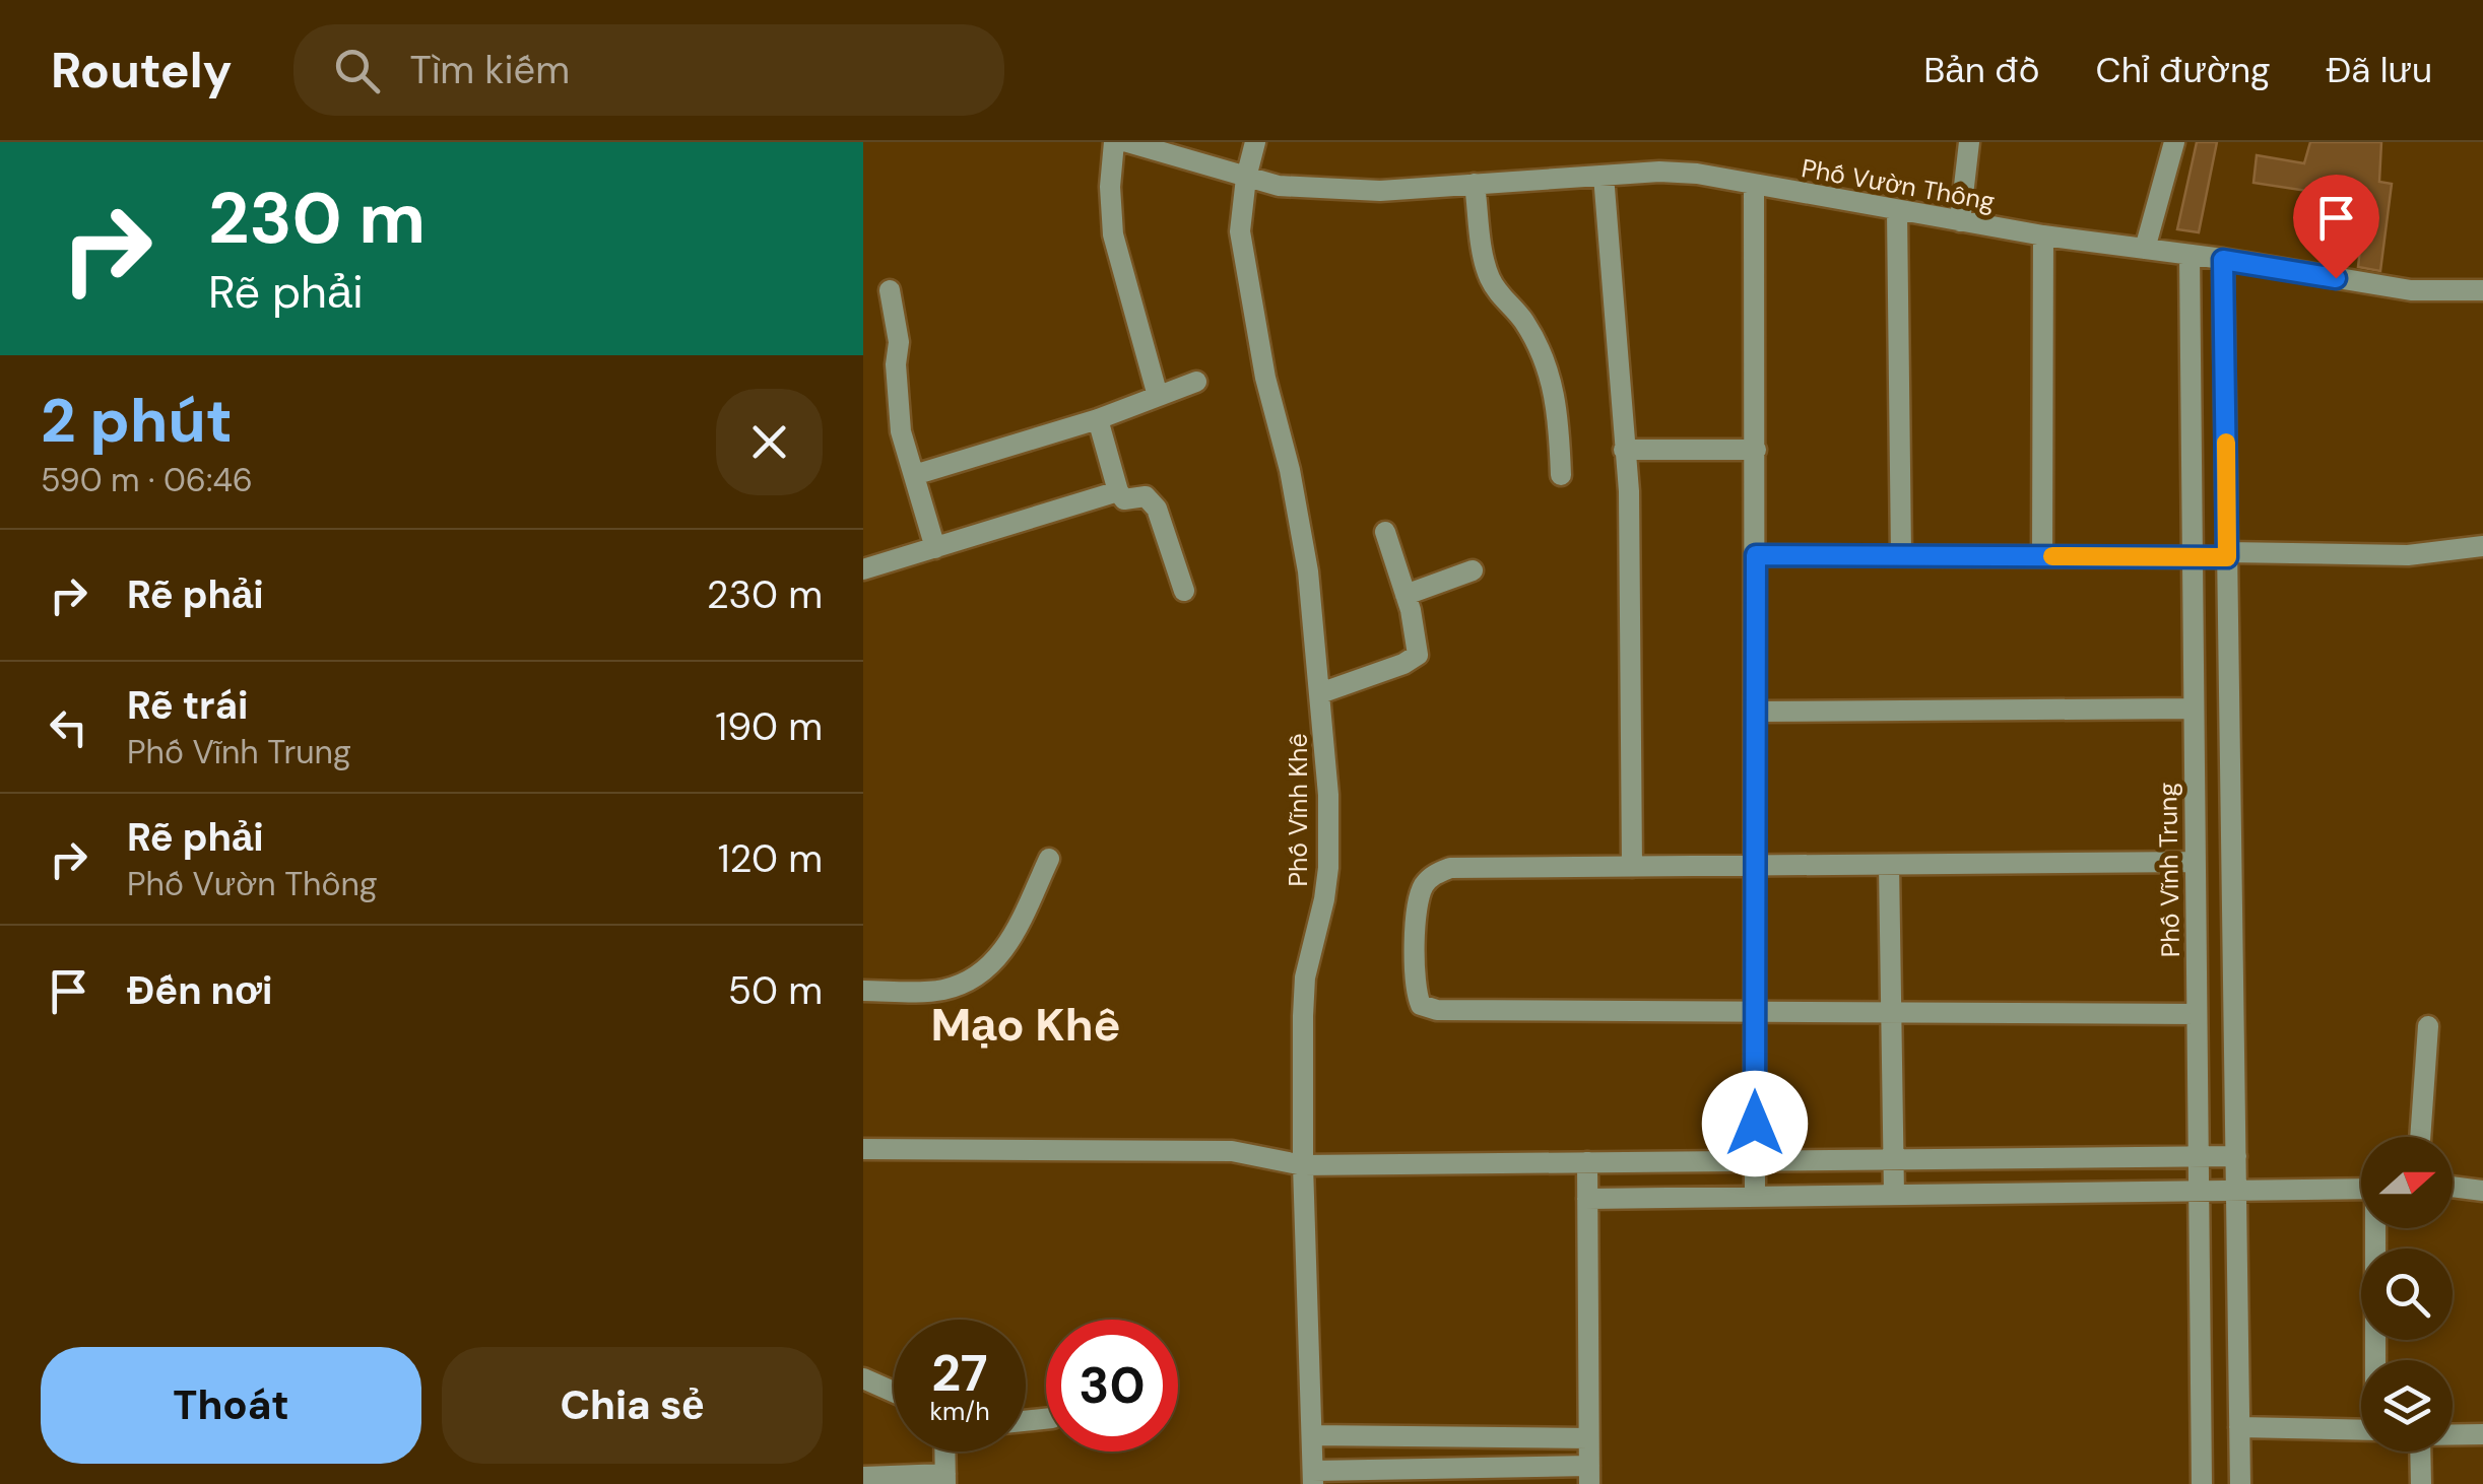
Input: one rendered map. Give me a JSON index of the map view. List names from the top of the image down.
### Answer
{
  "streets": {
    "street": ["Phố Vườn Thông", "Phố Vĩnh Khê", "Phố Vĩnh Trung"]
  },
  "crossings": [
    ["Phố Vườn Thông", "Phố Vĩnh Khê"],
    ["Phố Vườn Thông", "Phố Vĩnh Trung"]
  ],
  "districts": ["Mạo Khê"],
  "north": "right",
  "page": {
    "header": "Routely",
    "search": "Tìm kiếm",
    "nav": ["Bản đồ", "Chỉ đường", "Đã lưu"],
    "turn": ["230 m", "Rẽ phải"],
    "heading": ["2 phút", "590 m · 06:46"],
    "list": [
      {
        "name": "Rẽ phải",
        "value": "230 m"
      },
      {
        "name": "Rẽ trái",
        "note": "Phố Vĩnh Trung",
        "value": "190 m"
      },
      {
        "name": "Rẽ phải",
        "note": "Phố Vườn Thông",
        "value": "120 m"
      },
      {
        "name": "Đến nơi",
        "value": "50 m"
      }
    ],
    "speed": "27 km/h",
    "limit": "30",
    "buttons": ["Thoát", "Chia sẻ"]
  }
}
